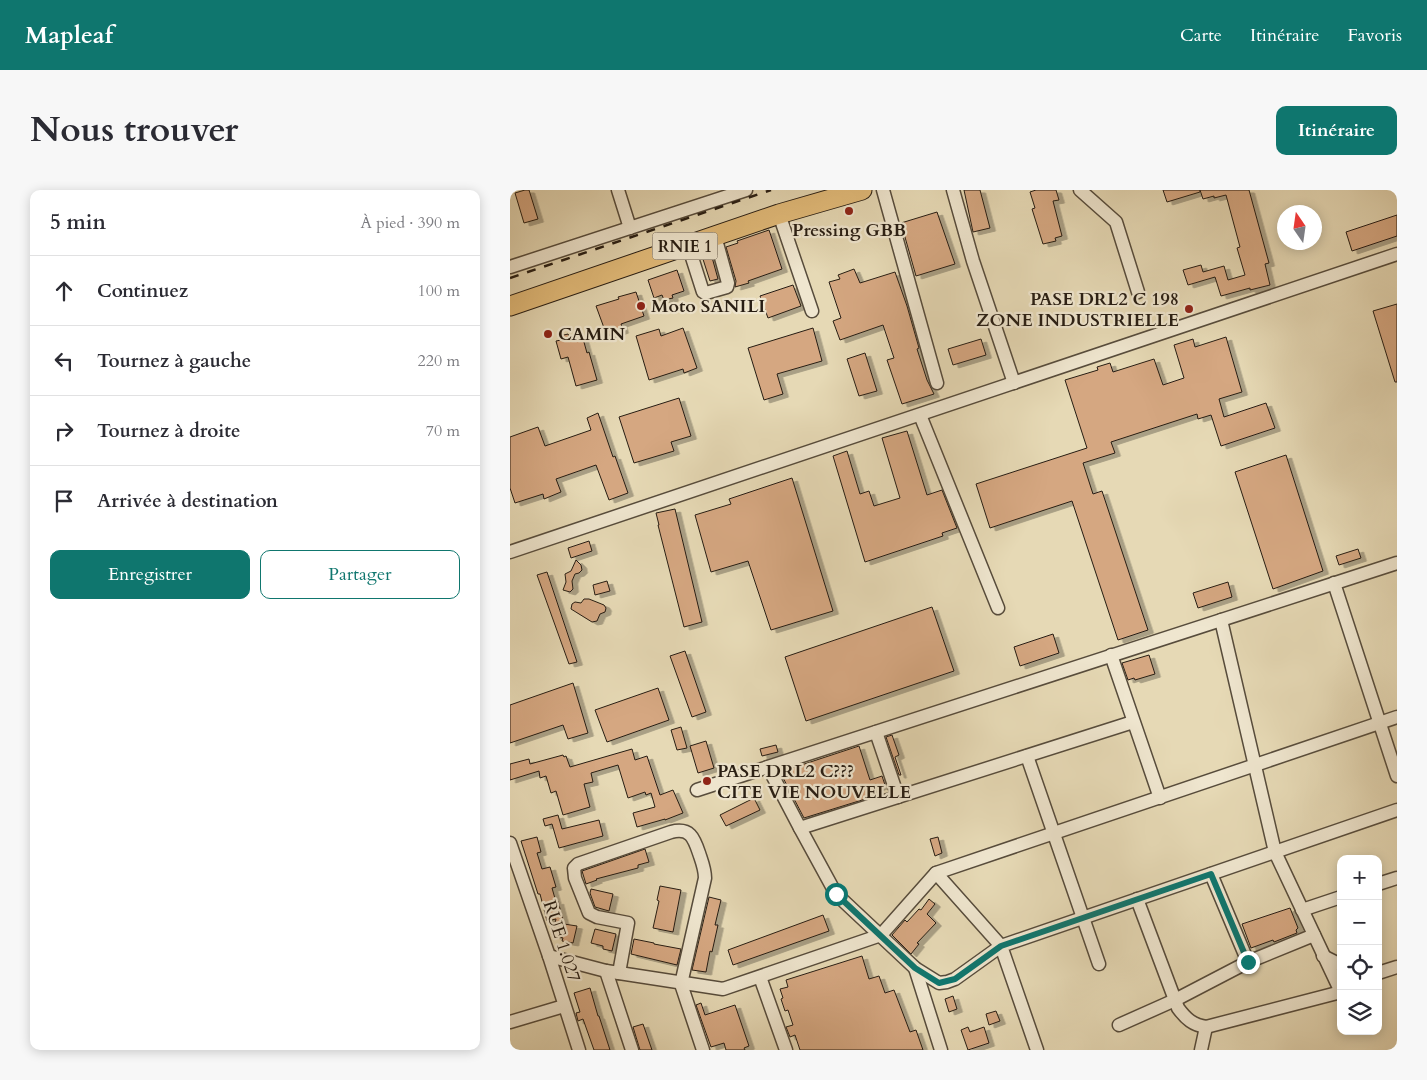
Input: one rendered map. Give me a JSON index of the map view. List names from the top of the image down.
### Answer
{
  "streets": {
    "highway": ["RNIE 1"],
    "street": ["RUE 1.027"]
  },
  "places": [
    "Pressing GBB",
    "Moto SANILI",
    "PASE DRL2 C 198 ZONE INDUSTRIELLE",
    "CAMIN",
    "PASE DRL2 C??? CITE VIE NOUVELLE"
  ],
  "north": "top",
  "page": {
    "header": "Mapleaf",
    "nav": ["Carte", "Itinéraire", "Favoris"],
    "title": "Nous trouver",
    "buttons": [
      "Itinéraire",
      ["Enregistrer", "Partager"]
    ],
    "heading": ["5 min", "À pied · 390 m"],
    "list": [
      ["Continuez", "100 m"],
      ["Tournez à gauche", "220 m"],
      ["Tournez à droite", "70 m"],
      "Arrivée à destination"
    ],
    "map_buttons": ["+", "−"]
  }
}
